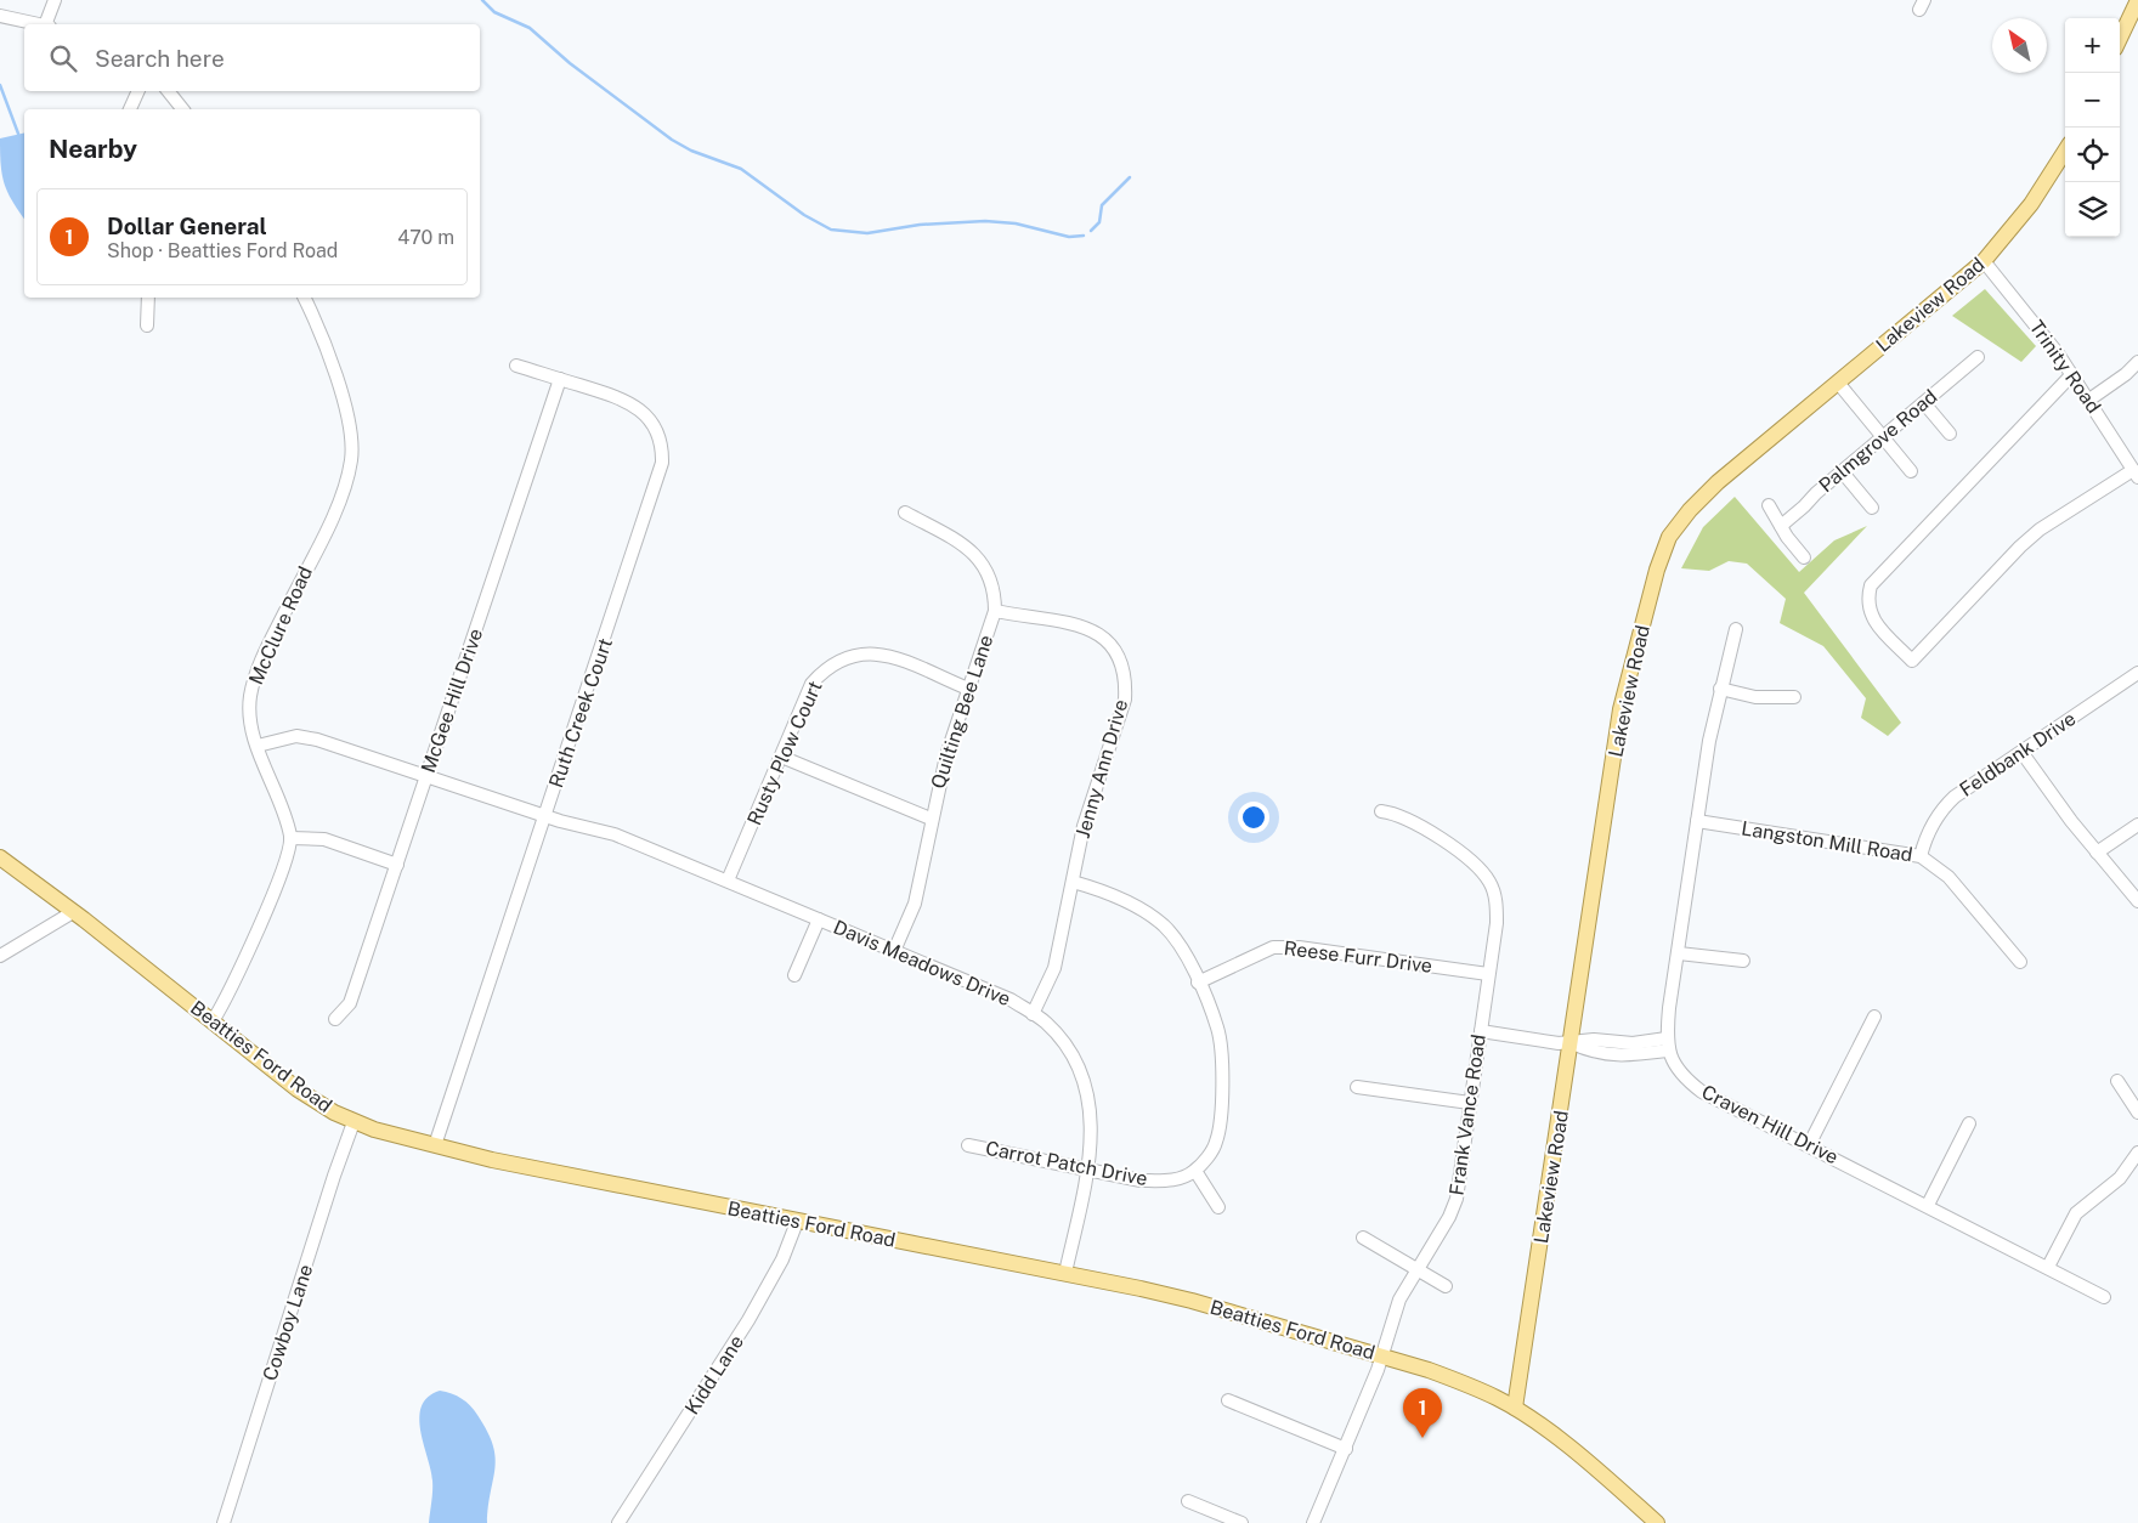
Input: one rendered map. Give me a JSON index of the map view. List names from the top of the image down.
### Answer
{
  "streets": {
    "main road": ["Lakeview Road", "Beatties Ford Road"],
    "street": [
      "Trinity Road",
      "Palmgrove Road",
      "McClure Road",
      "McGee Hill Drive",
      "Quilting Bee Lane",
      "Ruth Creek Court",
      "Rusty Plow Court",
      "Feldbank Drive",
      "Jenny Ann Drive",
      "Langston Mill Road",
      "Reese Furr Drive",
      "Davis Meadows Drive",
      "Frank Vance Road",
      "Craven Hill Drive",
      "Carrot Patch Drive",
      "Cowboy Lane",
      "Kidd Lane"
    ]
  },
  "crossings": [
    ["Lakeview Road", "Trinity Road"],
    ["Lakeview Road", "Beatties Ford Road"],
    ["McClure Road", "Davis Meadows Drive"],
    ["McGee Hill Drive", "Ruth Creek Court"],
    ["McGee Hill Drive", "Davis Meadows Drive"],
    ["Quilting Bee Lane", "Rusty Plow Court"],
    ["Quilting Bee Lane", "Jenny Ann Drive"],
    ["Quilting Bee Lane", "Davis Meadows Drive"],
    ["Ruth Creek Court", "Davis Meadows Drive"],
    ["Ruth Creek Court", "Beatties Ford Road"],
    ["Rusty Plow Court", "Davis Meadows Drive"],
    ["Feldbank Drive", "Langston Mill Road"],
    ["Jenny Ann Drive", "Davis Meadows Drive"],
    ["Reese Furr Drive", "Frank Vance Road"],
    ["Davis Meadows Drive", "Beatties Ford Road"],
    ["Davis Meadows Drive", "Carrot Patch Drive"],
    ["Beatties Ford Road", "Frank Vance Road"],
    ["Beatties Ford Road", "Cowboy Lane"],
    ["Beatties Ford Road", "Kidd Lane"]
  ],
  "north": "top left",
  "page": {
    "map_buttons": ["+", "−"],
    "search": "Search here",
    "heading": "Nearby",
    "list": [
      {
        "mark": "1",
        "name": "Dollar General",
        "note": "Shop · Beatties Ford Road",
        "value": "470 m"
      }
    ],
    "pins": "1"
  }
}
